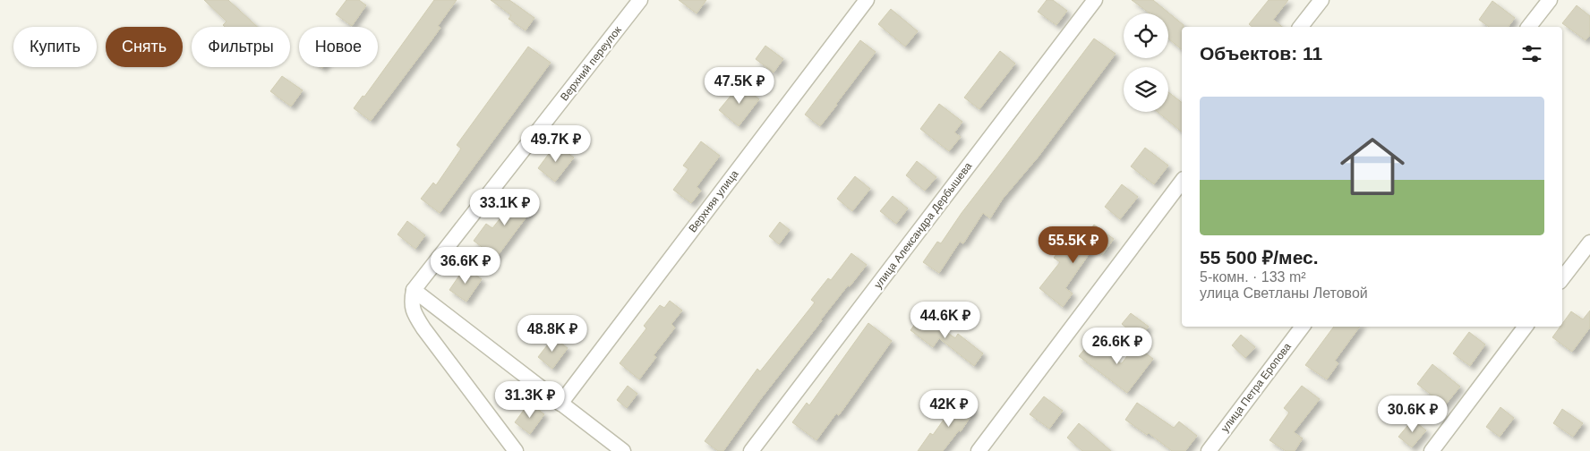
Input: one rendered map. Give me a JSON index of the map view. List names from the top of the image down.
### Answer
{
  "streets": {
    "street": [
      "Верхний переулок",
      "Верхняя улица",
      "улица Александра Дербышева",
      "улица Петра Еропова"
    ]
  },
  "page": {
    "chip": [
      "Купить",
      "Снять",
      "Фильтры",
      "Новое"
    ],
    "heading": "Объектов: 11",
    "price": [
      "47.5K ₽",
      "49.7K ₽",
      "33.1K ₽",
      "55.5K ₽",
      "36.6K ₽",
      "44.6K ₽",
      "48.8K ₽",
      "26.6K ₽",
      "31.3K ₽",
      "42K ₽",
      "30.6K ₽"
    ],
    "list": [
      {
        "name": "55 500 ₽/мес.",
        "note": "5-комн. · 133 m² · улица Светланы Летовой"
      }
    ]
  }
}
